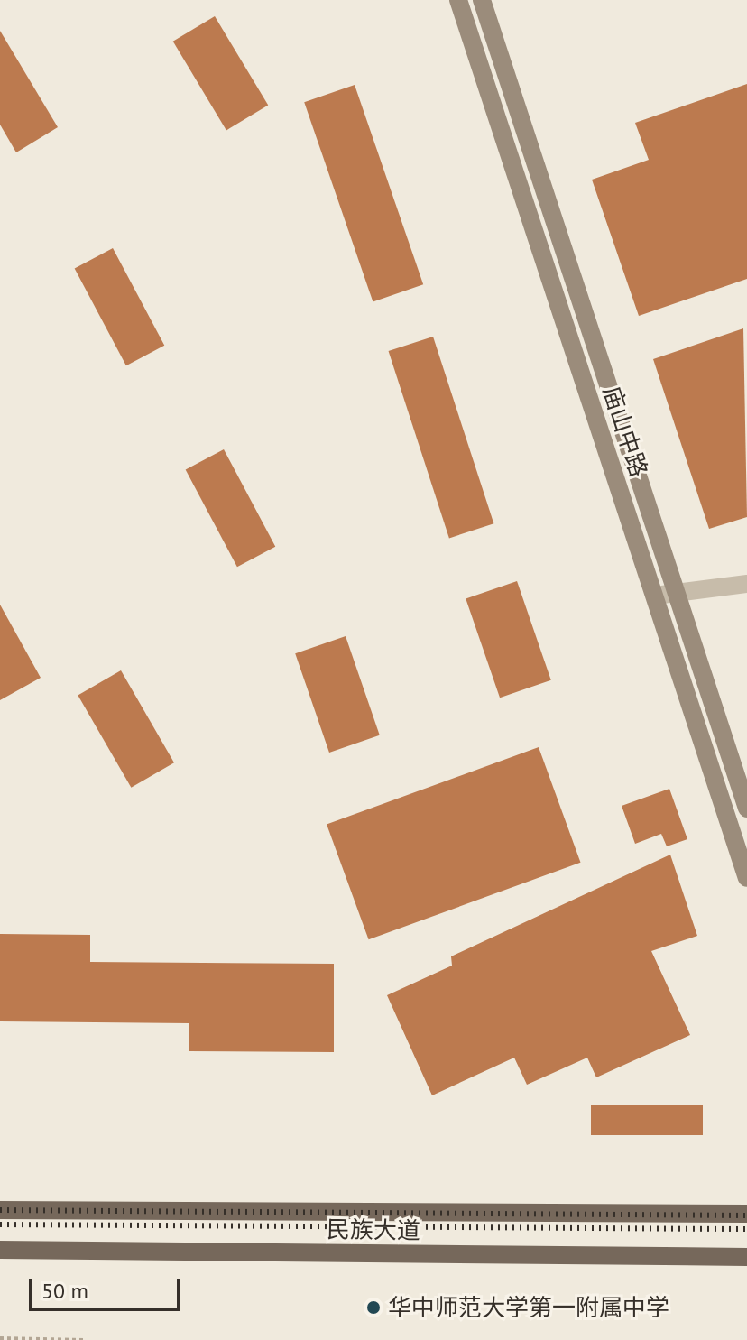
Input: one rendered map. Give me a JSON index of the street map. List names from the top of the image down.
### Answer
{
  "streets": {
    "main road": ["民族大道"],
    "street": ["庙山中路"]
  },
  "places": ["华中师范大学第一附属中学"],
  "scale_bar": "50 m"
}
